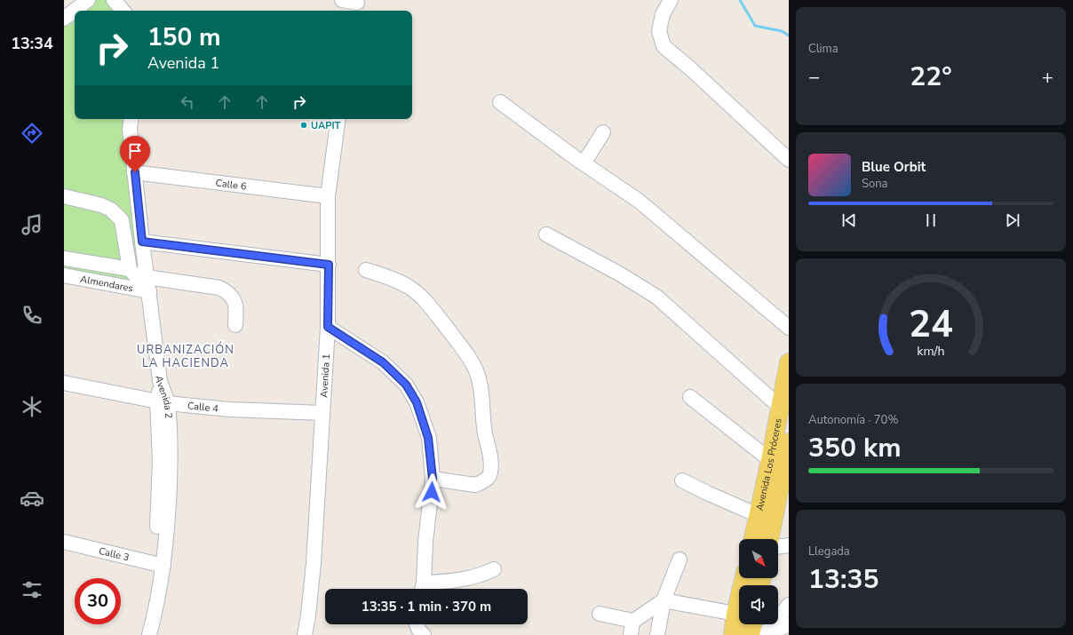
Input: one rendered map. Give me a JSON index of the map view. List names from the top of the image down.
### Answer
{
  "streets": {
    "main road": ["Avenida Los Próceres"],
    "street": [
      "Calle 6",
      "Almendares",
      "Avenida 1",
      "Avenida 2",
      "Calle 4",
      "Calle 3"
    ]
  },
  "crossings": [
    ["Calle 6", "Avenida 1"],
    ["Calle 6", "Avenida 2"],
    ["Almendares", "Avenida 2"],
    ["Avenida 1", "Calle 4"],
    ["Avenida 2", "Calle 4"],
    ["Avenida 2", "Calle 3"]
  ],
  "districts": ["URBANIZACIÓN LA HACIENDA"],
  "places": ["UAPIT"],
  "north": "bottom right",
  "page": {
    "tabs": "13:34",
    "tile": [
      "Clima",
      ["Autonomía · 70%", "350 km"],
      ["Llegada", "13:35"]
    ],
    "turn": ["150 m", "Avenida 1"],
    "heat": ["−", "22°", "+"],
    "song": ["Blue Orbit", "Sona"],
    "limit": "30",
    "trip": "13:35 · 1 min · 370 m",
    "gauge": ["24", "km/h"]
  }
}
